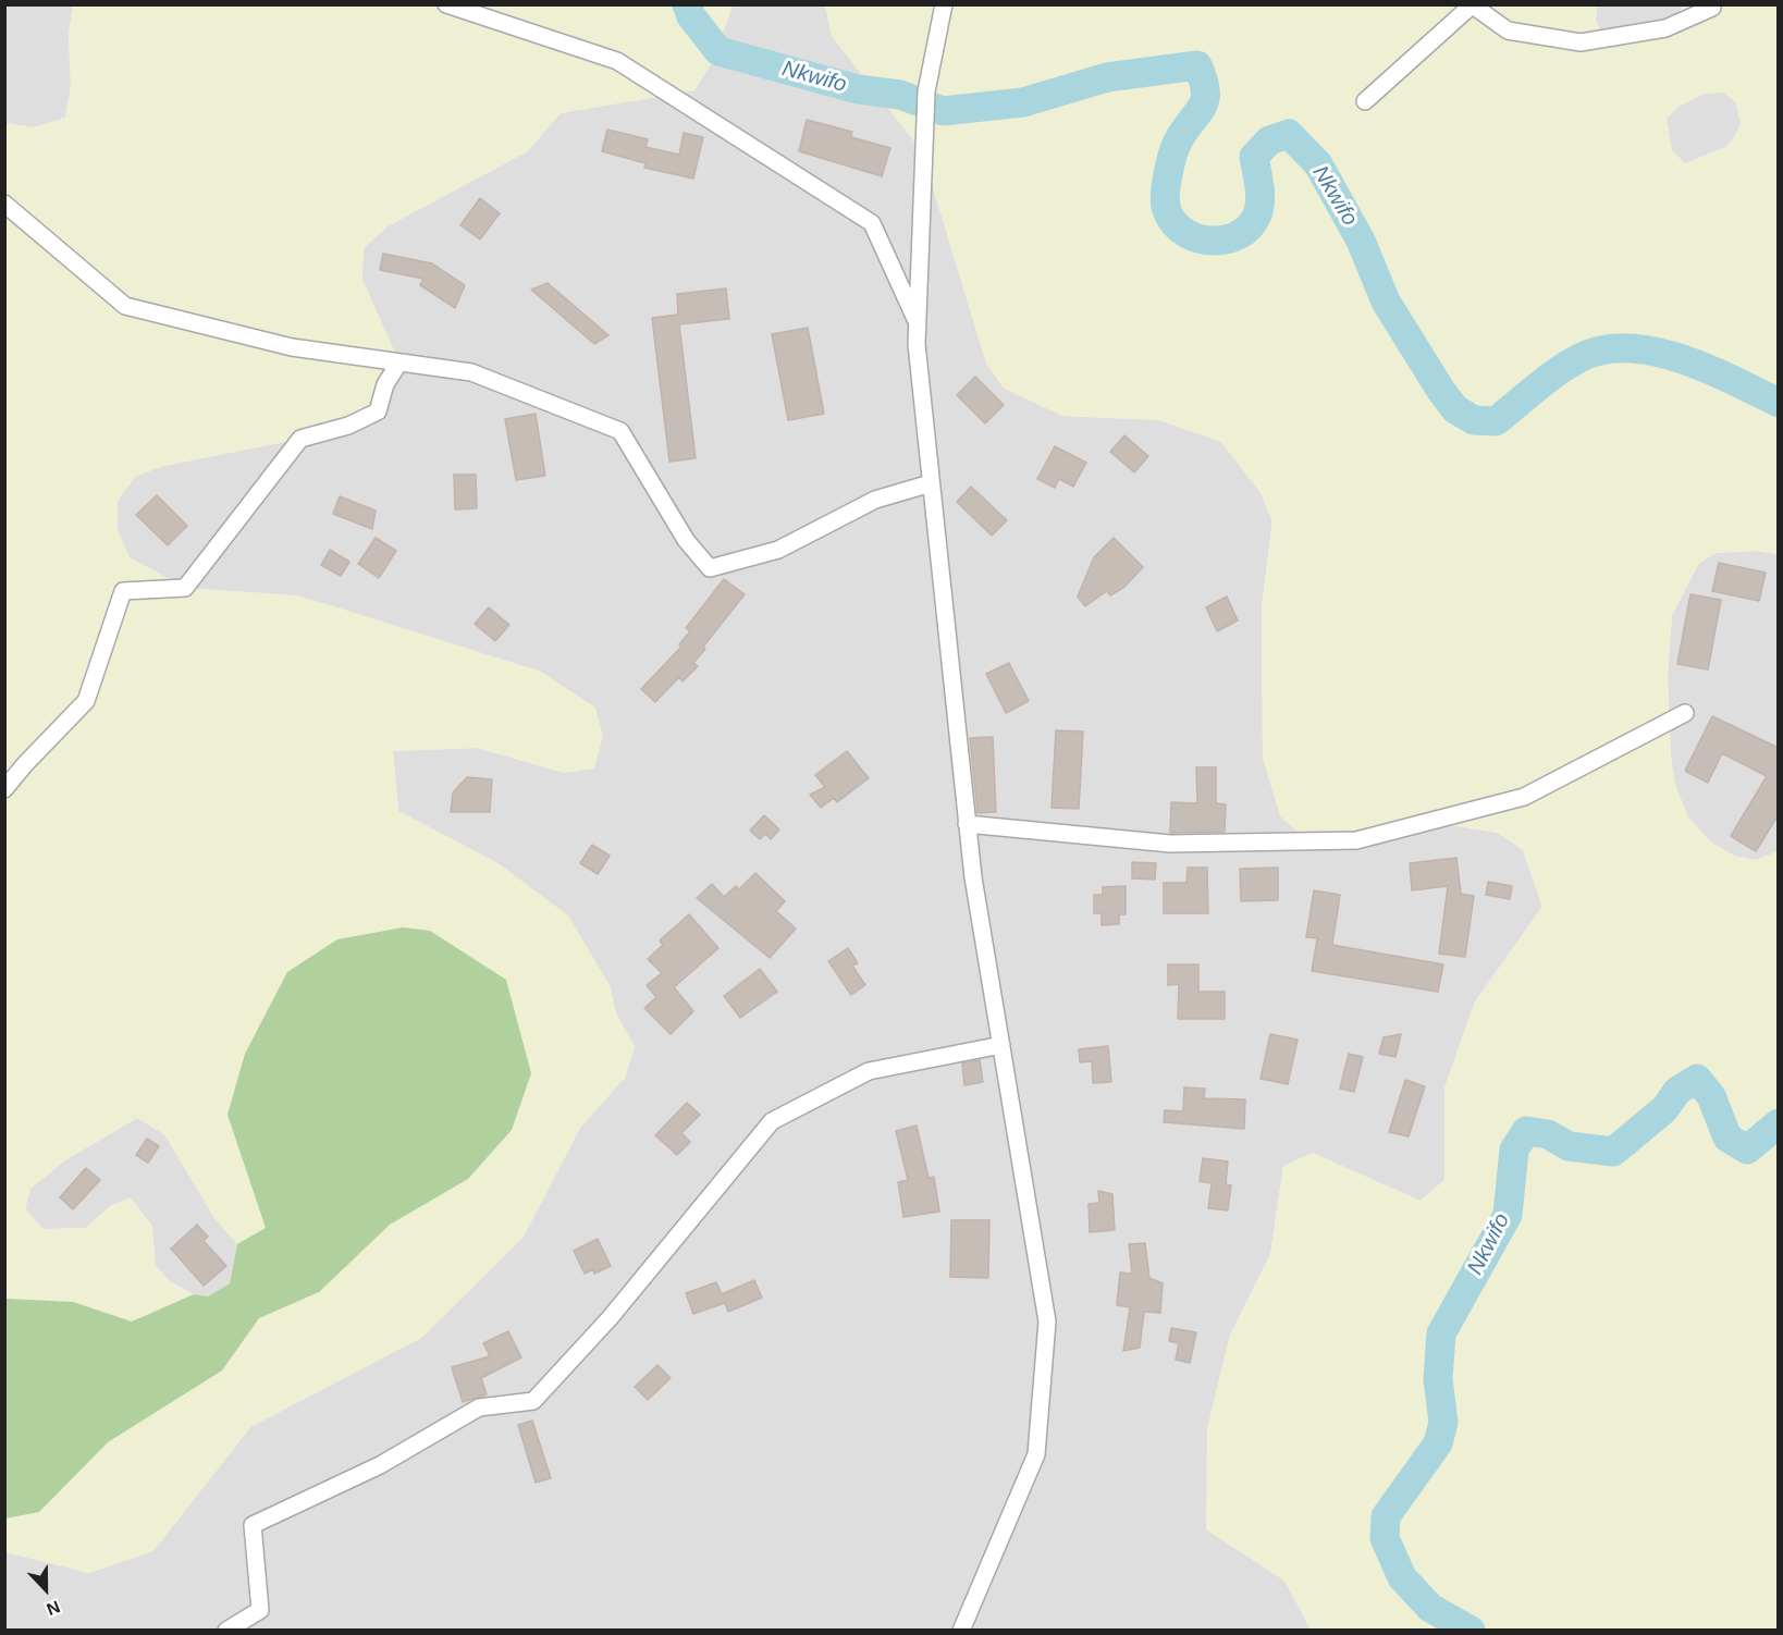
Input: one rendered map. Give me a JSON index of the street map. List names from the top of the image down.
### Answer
{
  "water": ["Nkwifo"],
  "north": "bottom"
}
